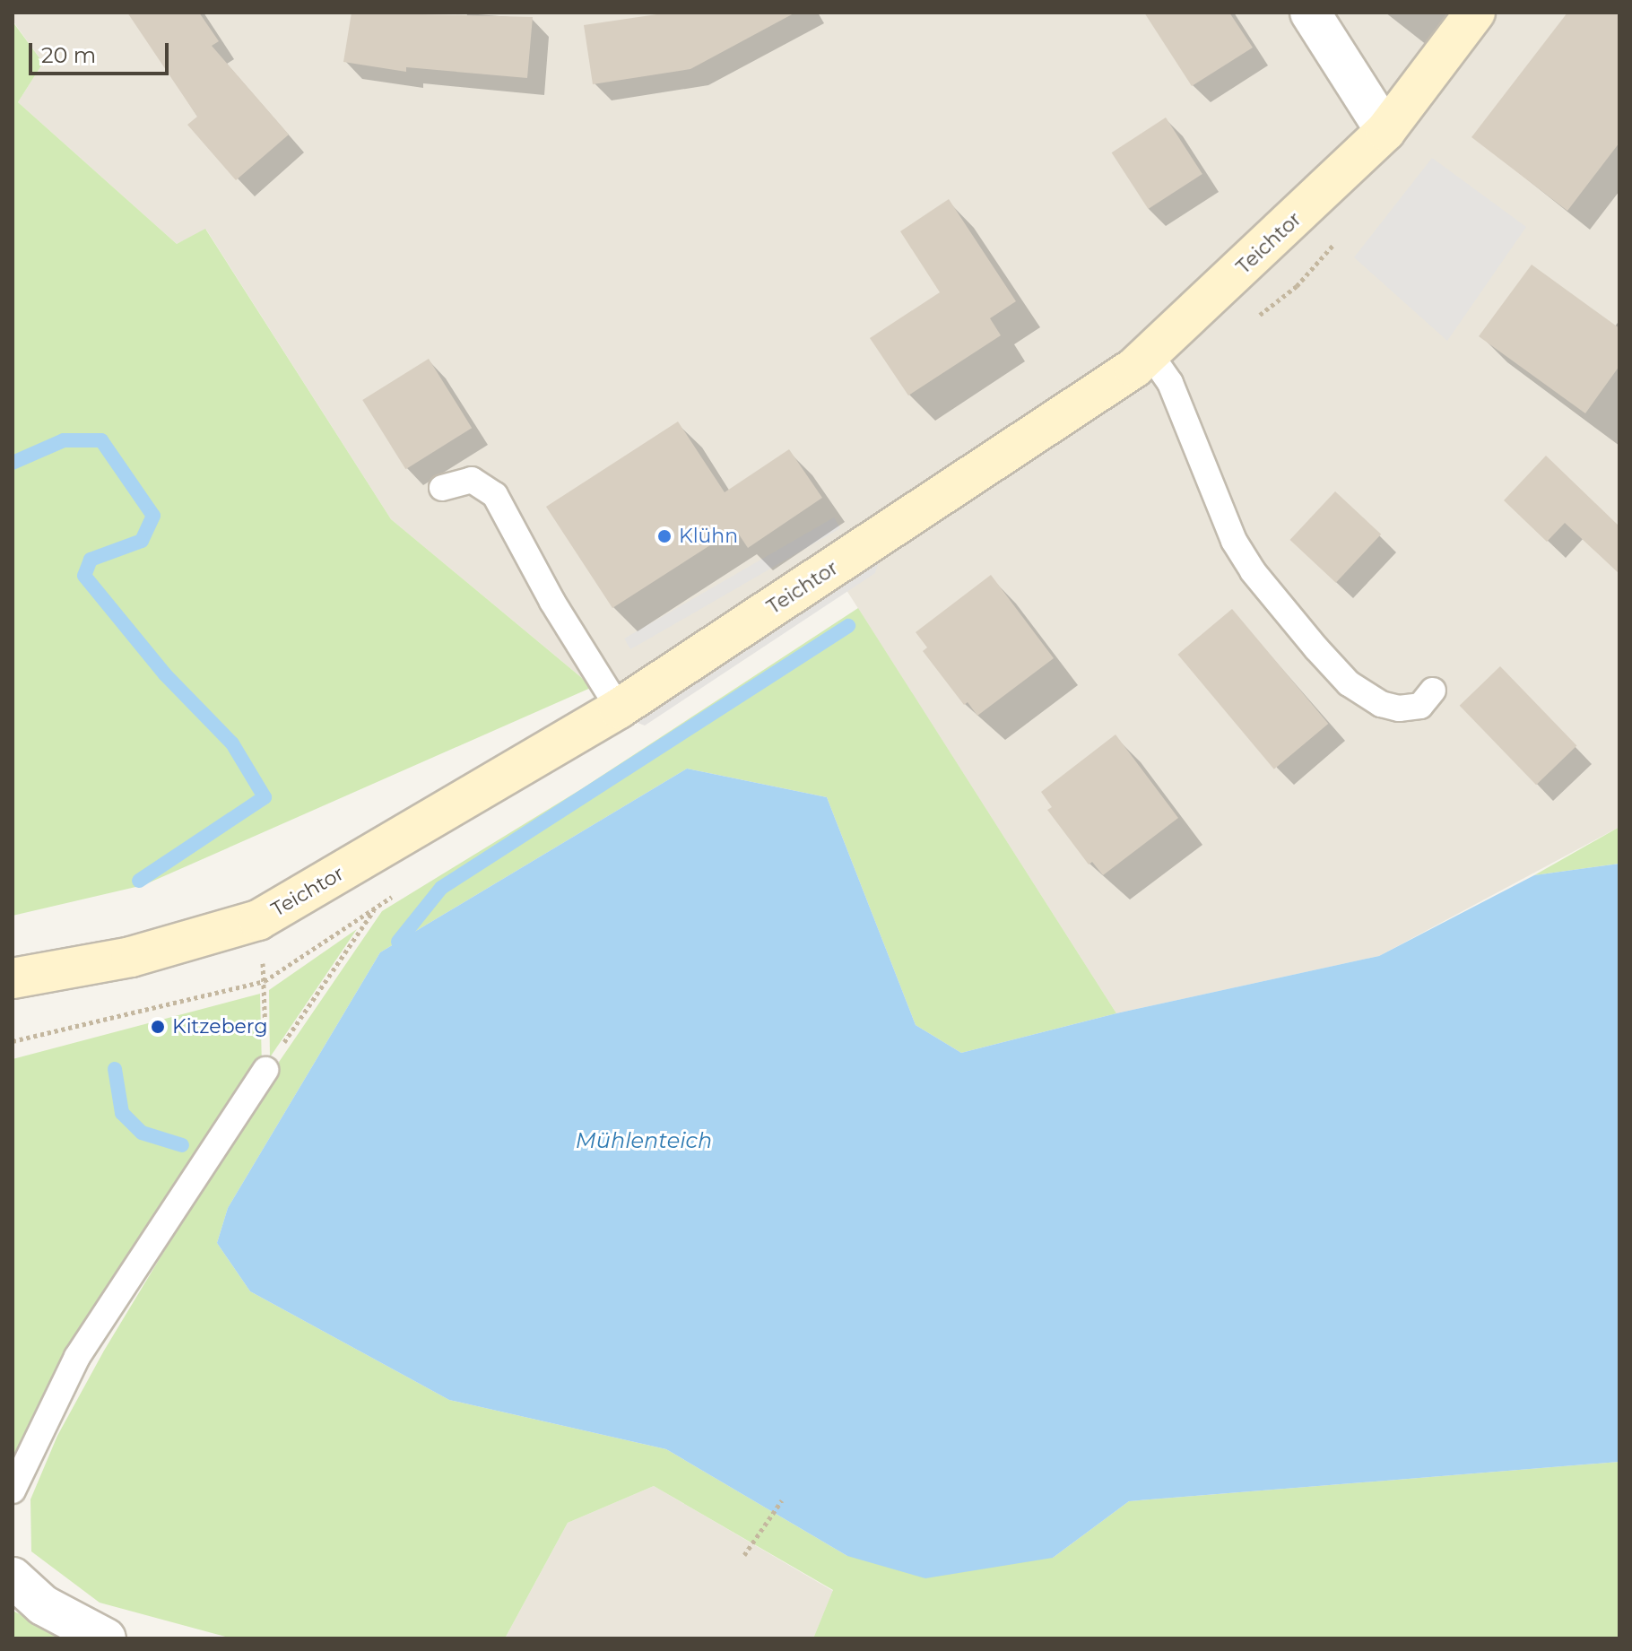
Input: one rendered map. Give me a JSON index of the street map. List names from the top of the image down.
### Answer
{
  "streets": {
    "street": ["Teichtor"]
  },
  "water": ["Mühlenteich"],
  "places": ["Klühn", "Kitzeberg"],
  "scale_bar": "20 m"
}
